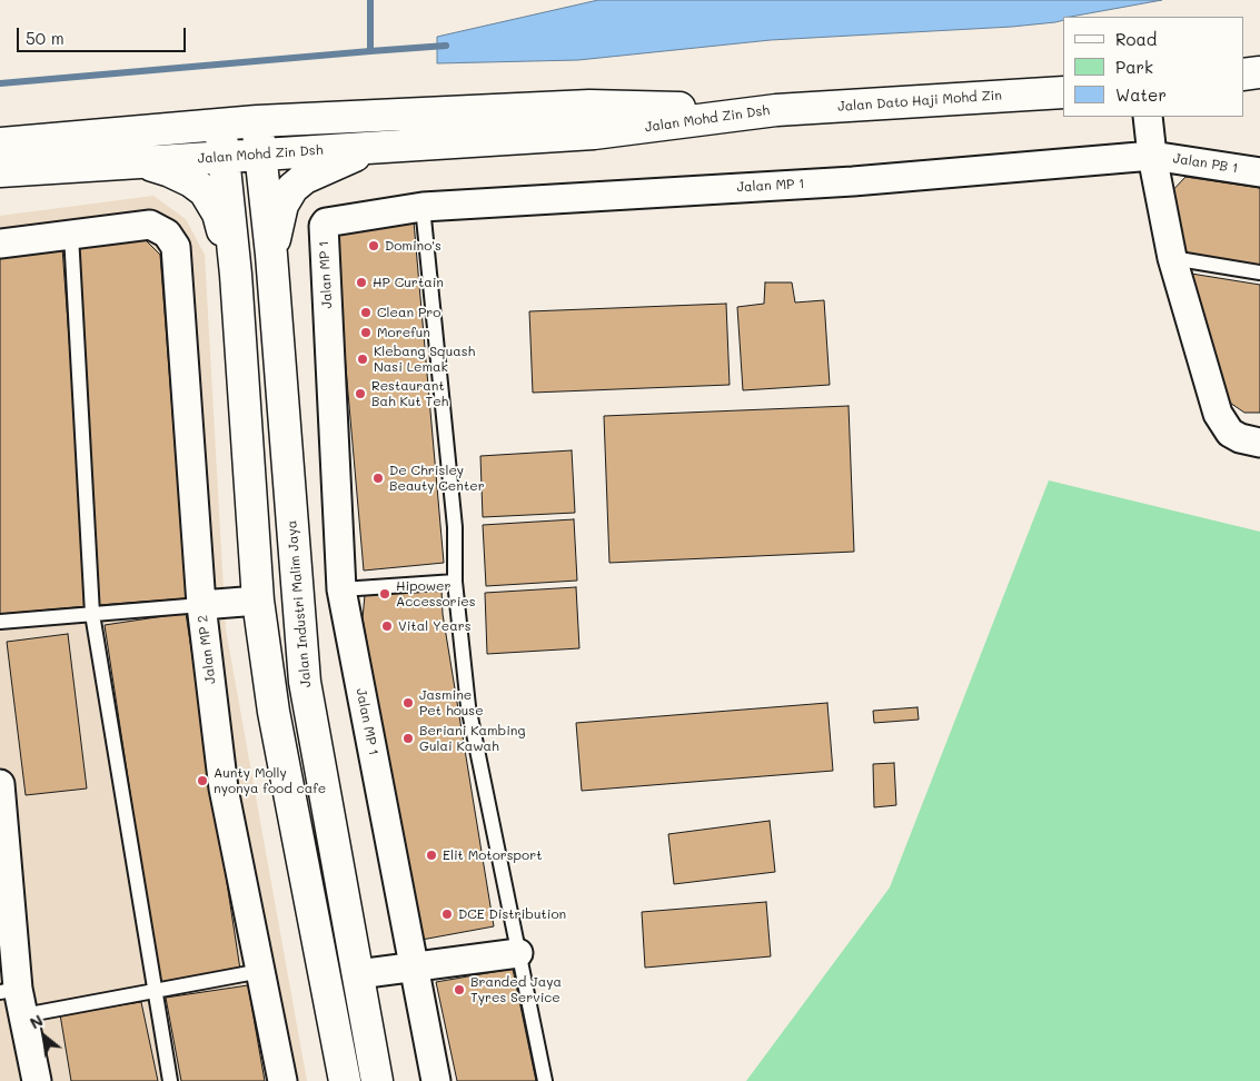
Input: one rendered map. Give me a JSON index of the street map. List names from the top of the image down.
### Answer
{
  "streets": {
    "main road": ["Jalan Dato Haji Mohd Zin", "Jalan Mohd Zin Dsh", "Jalan Industri Malim Jaya"],
    "street": ["Jalan PB 1", "Jalan MP 1", "Jalan MP 2"]
  },
  "crossings": [
    ["Jalan Dato Haji Mohd Zin", "Jalan Mohd Zin Dsh"],
    ["Jalan Mohd Zin Dsh", "Jalan Industri Malim Jaya"],
    ["Jalan PB 1", "Jalan MP 1"]
  ],
  "places": [
    "Domino's",
    "HP Curtain",
    "Clean Pro",
    "Morefun",
    "Klebang Squash Nasi Lemak",
    "Restaurant Bah Kut Teh",
    "De Chrisley Beauty Center",
    "Hipower Accessories",
    "Vital Years",
    "Jasmine Pet house",
    "Beriani Kambing Gulai Kawah",
    "Aunty Molly nyonya food cafe",
    "Elit Motorsport",
    "DCE Distribution",
    "Branded Jaya Tyres Service"
  ],
  "legend": ["Road", "Park", "Water"],
  "scale_bar": "50 m",
  "north": "top left"
}
